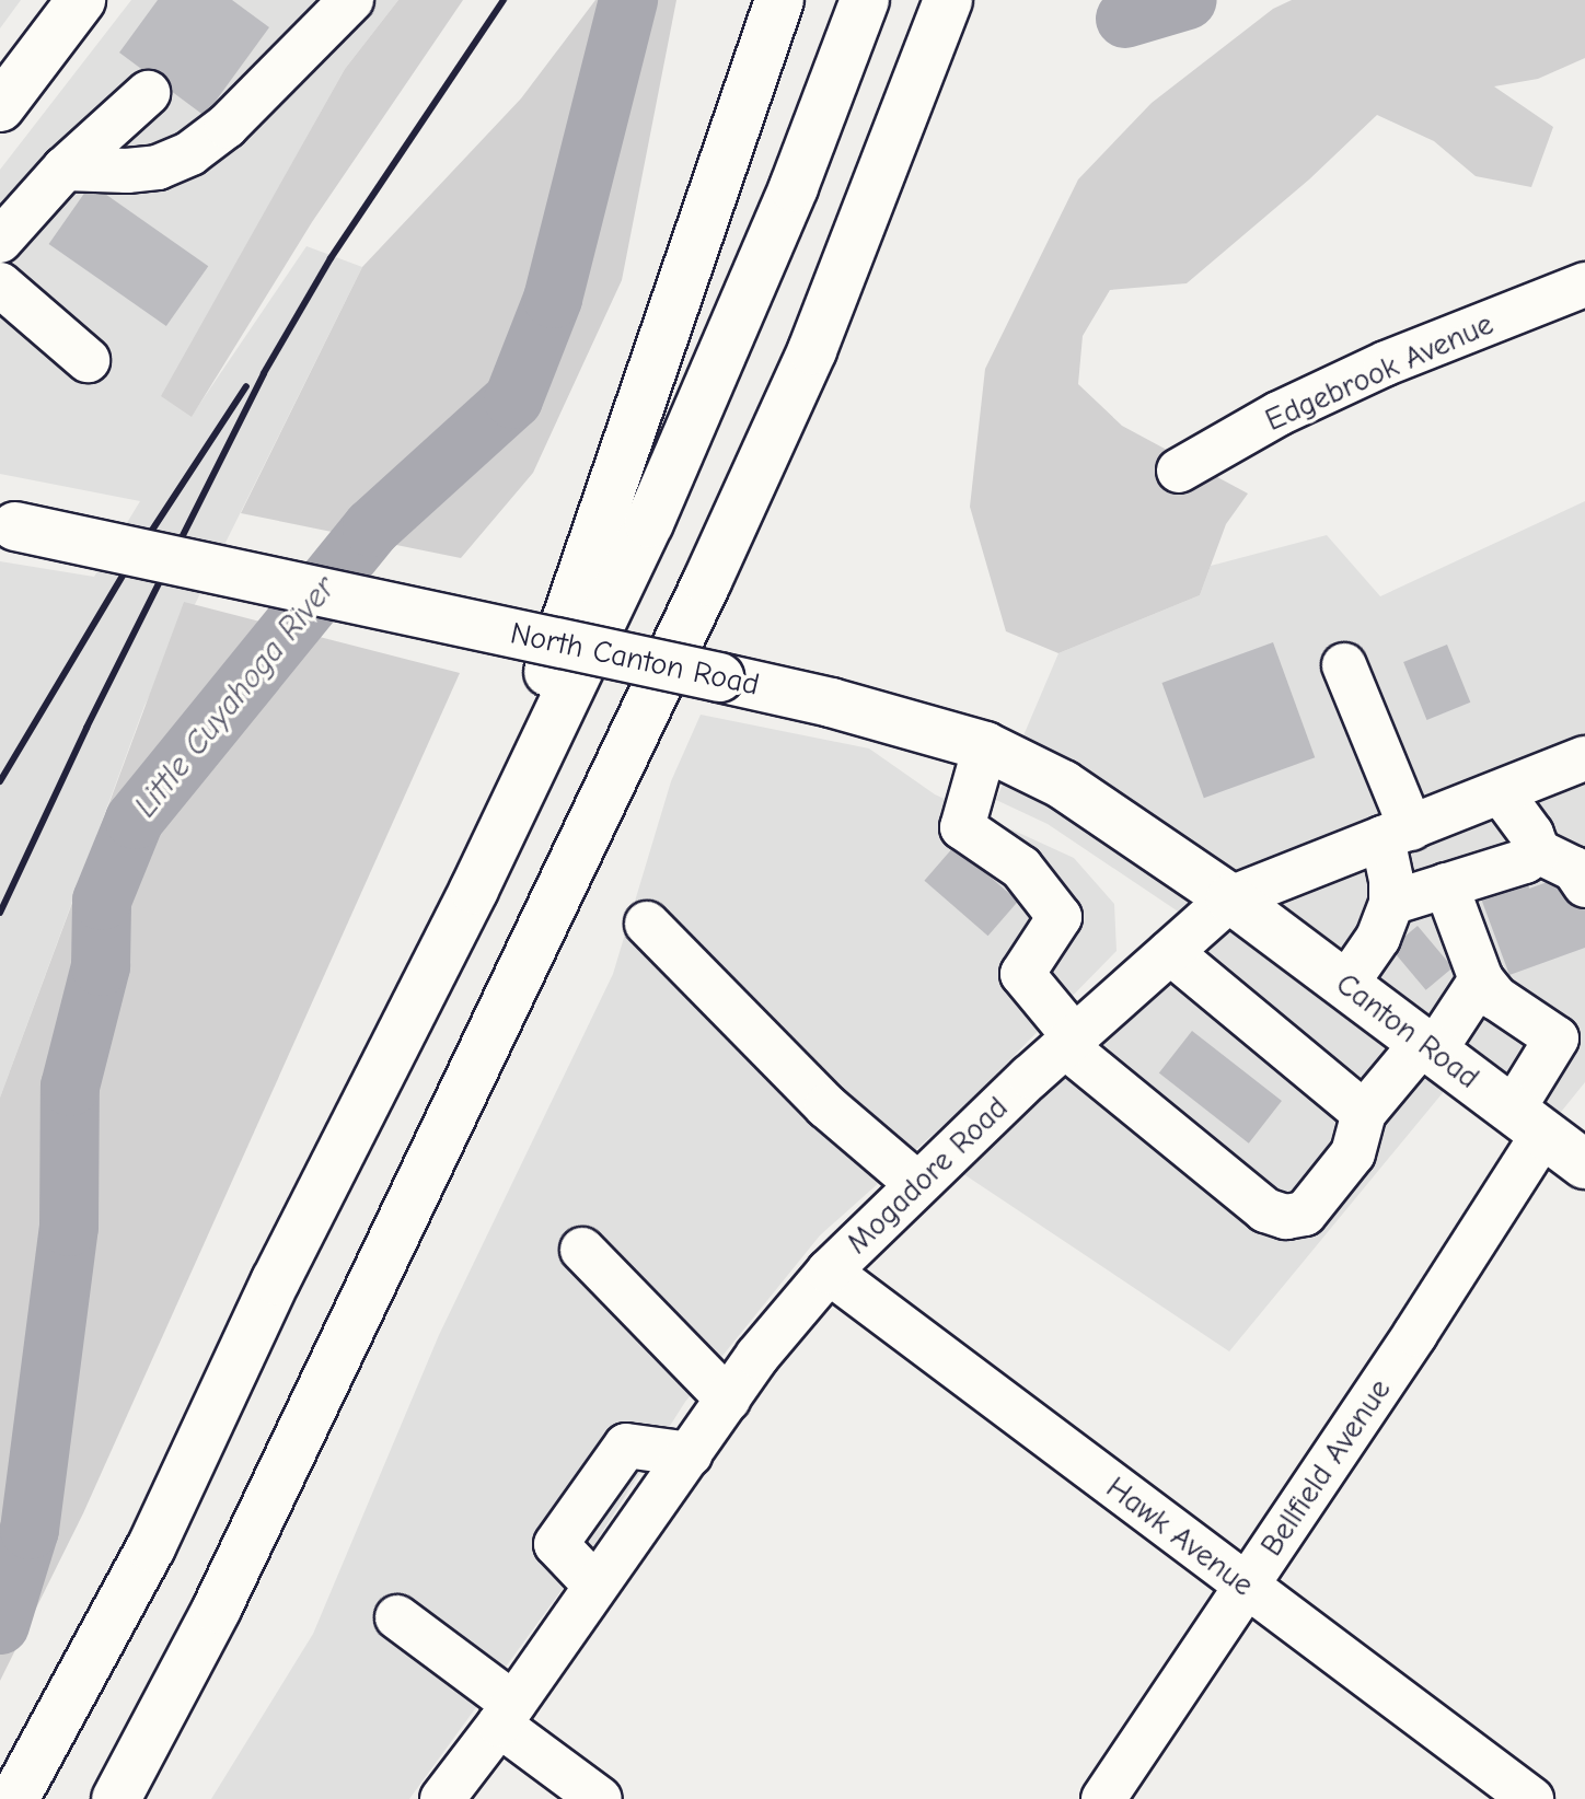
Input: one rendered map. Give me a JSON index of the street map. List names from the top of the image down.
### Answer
{
  "streets": {
    "main road": ["North Canton Road", "Canton Road"],
    "street": [
      "Edgebrook Avenue",
      "Mogadore Road",
      "Bellfield Avenue",
      "Hawk Avenue"
    ]
  },
  "crossings": [
    ["North Canton Road", "Canton Road"],
    ["North Canton Road", "Mogadore Road"],
    ["Canton Road", "Mogadore Road"],
    ["Canton Road", "Bellfield Avenue"],
    ["Mogadore Road", "Hawk Avenue"],
    ["Bellfield Avenue", "Hawk Avenue"]
  ],
  "water": ["Little Cuyahoga River"]
}
